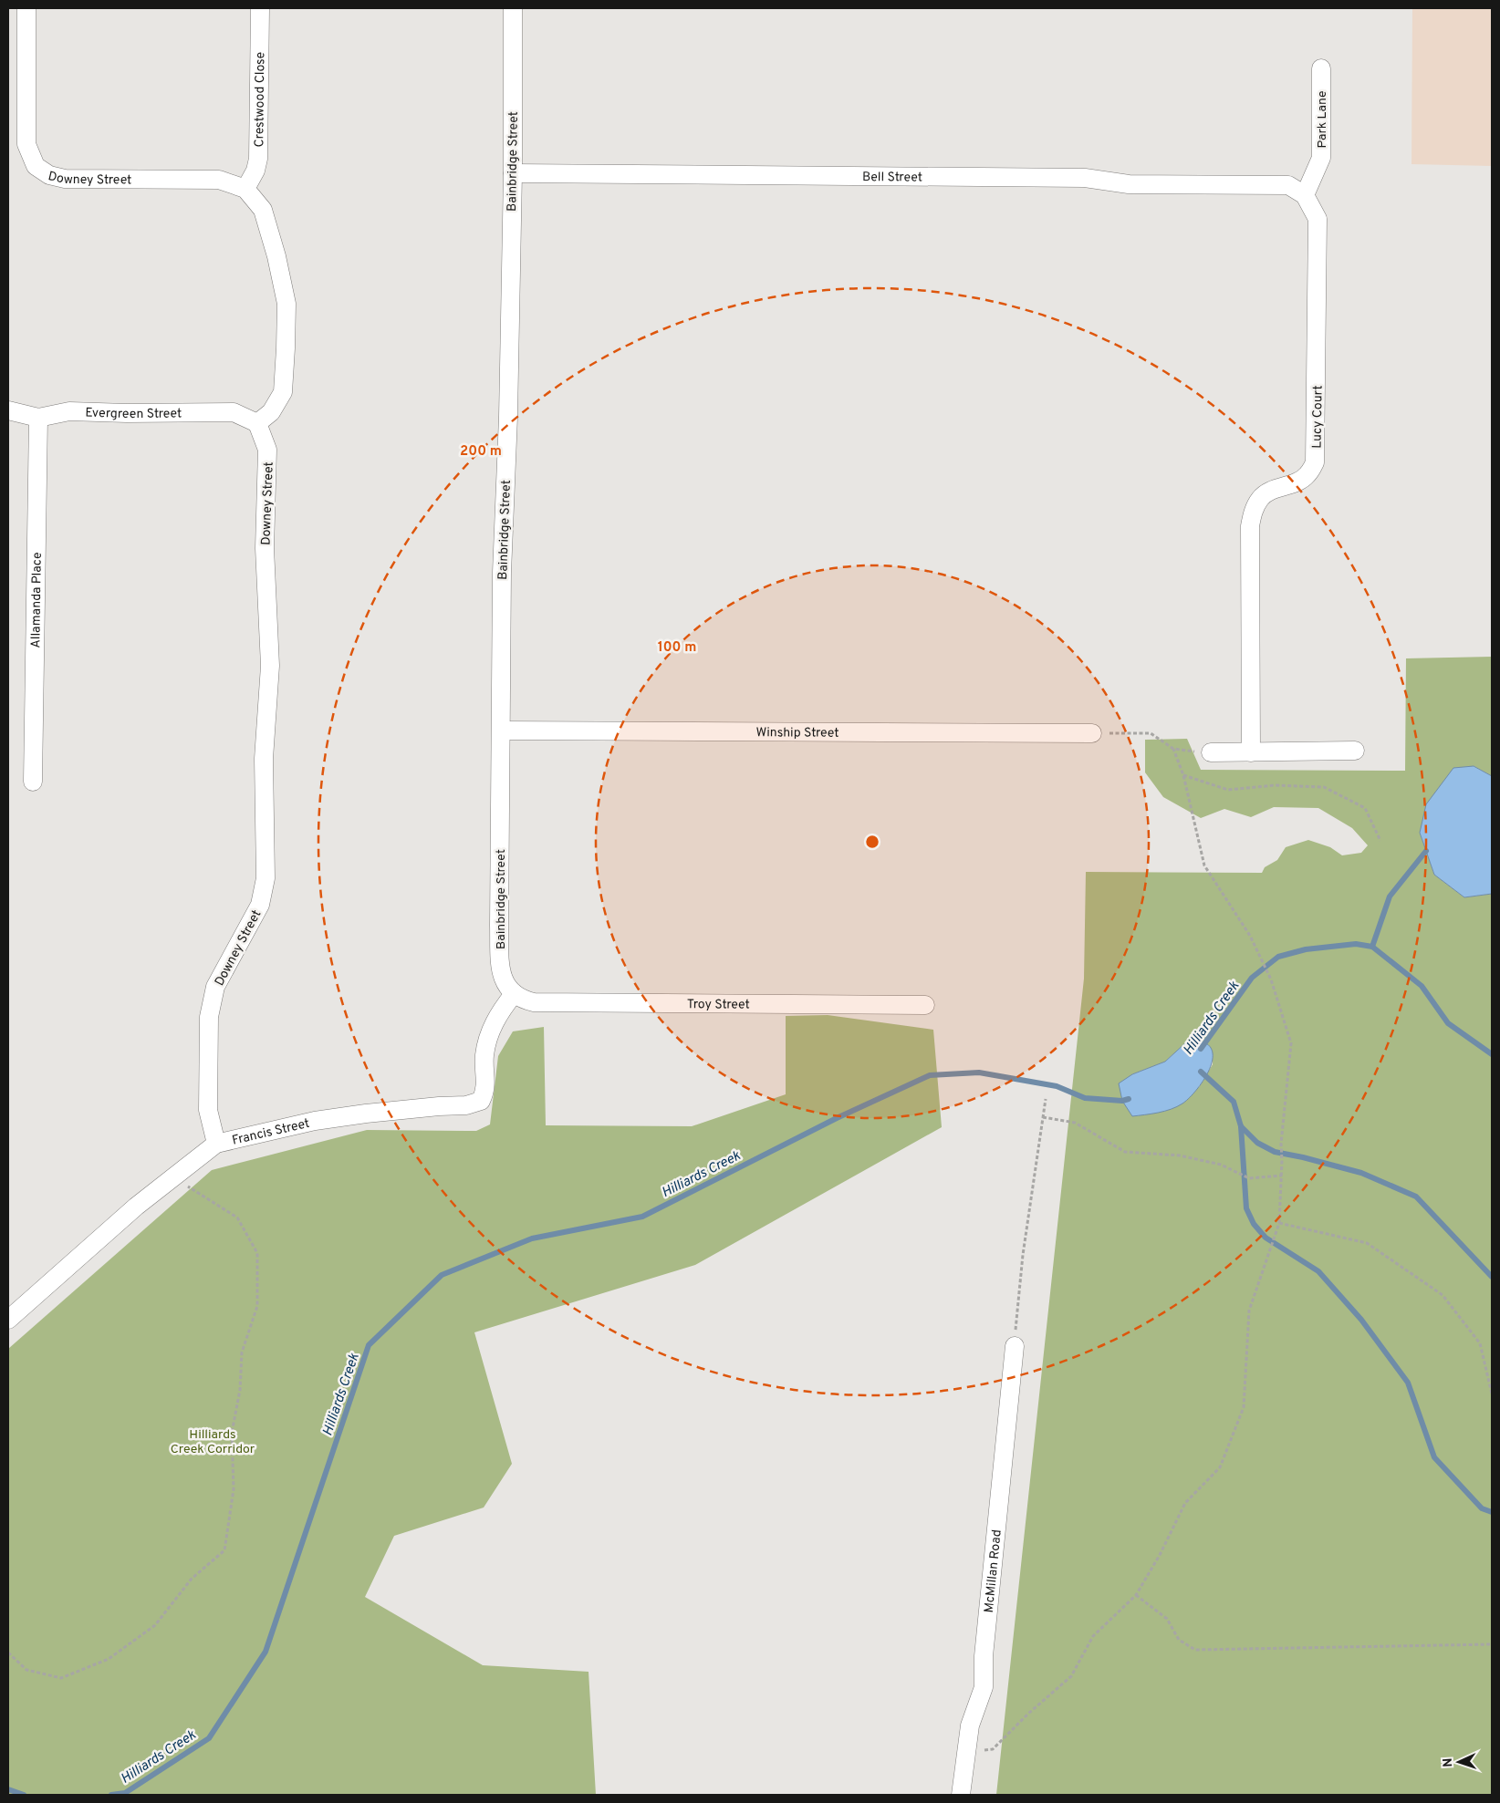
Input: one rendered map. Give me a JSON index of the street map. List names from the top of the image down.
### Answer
{
  "streets": {
    "street": [
      "Crestwood Close",
      "Park Lane",
      "Bainbridge Street",
      "Downey Street",
      "Bell Street",
      "Evergreen Street",
      "Lucy Court",
      "Allamanda Place",
      "Winship Street",
      "Troy Street",
      "Francis Street",
      "McMillan Road"
    ]
  },
  "crossings": [
    ["Crestwood Close", "Downey Street"],
    ["Park Lane", "Bell Street"],
    ["Park Lane", "Lucy Court"],
    ["Bainbridge Street", "Bell Street"],
    ["Bainbridge Street", "Winship Street"],
    ["Bainbridge Street", "Troy Street"],
    ["Bainbridge Street", "Francis Street"],
    ["Downey Street", "Evergreen Street"],
    ["Downey Street", "Francis Street"],
    ["Bell Street", "Lucy Court"],
    ["Evergreen Street", "Allamanda Place"],
    ["Troy Street", "Francis Street"]
  ],
  "water": ["Hilliards Creek"],
  "parks": ["Hilliards Creek Corridor"],
  "north": "left",
  "rings": ["200 m", "100 m"]
}
